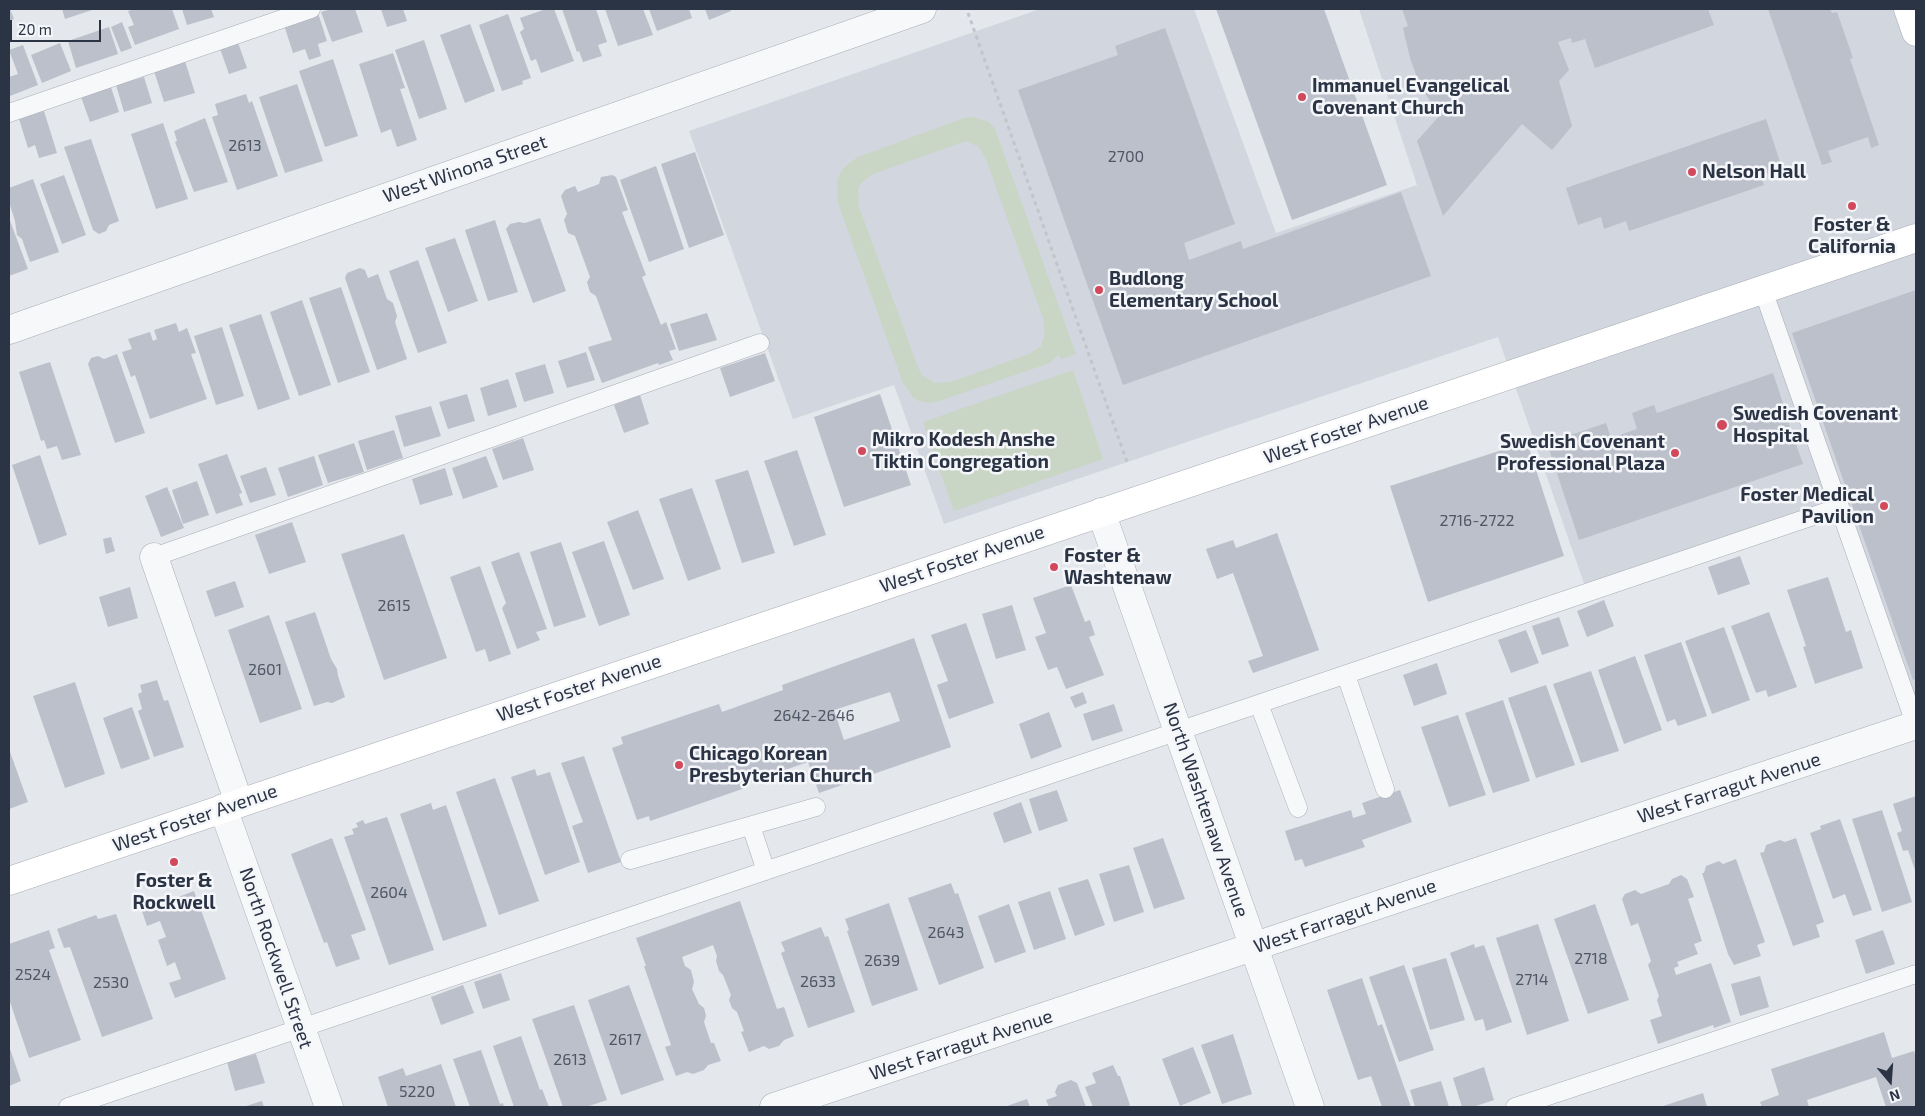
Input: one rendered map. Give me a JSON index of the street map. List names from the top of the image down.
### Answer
{
  "streets": {
    "main road": ["West Foster Avenue"],
    "street": [
      "West Winona Street",
      "West Farragut Avenue",
      "North Washtenaw Avenue",
      "North Rockwell Street"
    ]
  },
  "crossings": [
    ["West Foster Avenue", "North Washtenaw Avenue"],
    ["West Foster Avenue", "North Rockwell Street"],
    ["West Farragut Avenue", "North Washtenaw Avenue"]
  ],
  "places": [
    "Immanuel Evangelical Covenant Church",
    "Nelson Hall",
    "Foster & California",
    "Budlong Elementary School",
    "Swedish Covenant Hospital",
    "Mikro Kodesh Anshe Tiktin Congregation",
    "Swedish Covenant Professional Plaza",
    "Foster Medical Pavilion",
    "Foster & Washtenaw",
    "Chicago Korean Presbyterian Church",
    "Foster & Rockwell"
  ],
  "house_numbers": [
    "2613",
    "2700",
    "2716-2722",
    "2615",
    "2601",
    "2642-2646",
    "2604",
    "2643",
    "2718",
    "2639",
    "2524",
    "2714",
    "2633",
    "2530",
    "2617",
    "2613",
    "5220"
  ],
  "scale_bar": "20 m",
  "north": "bottom"
}
